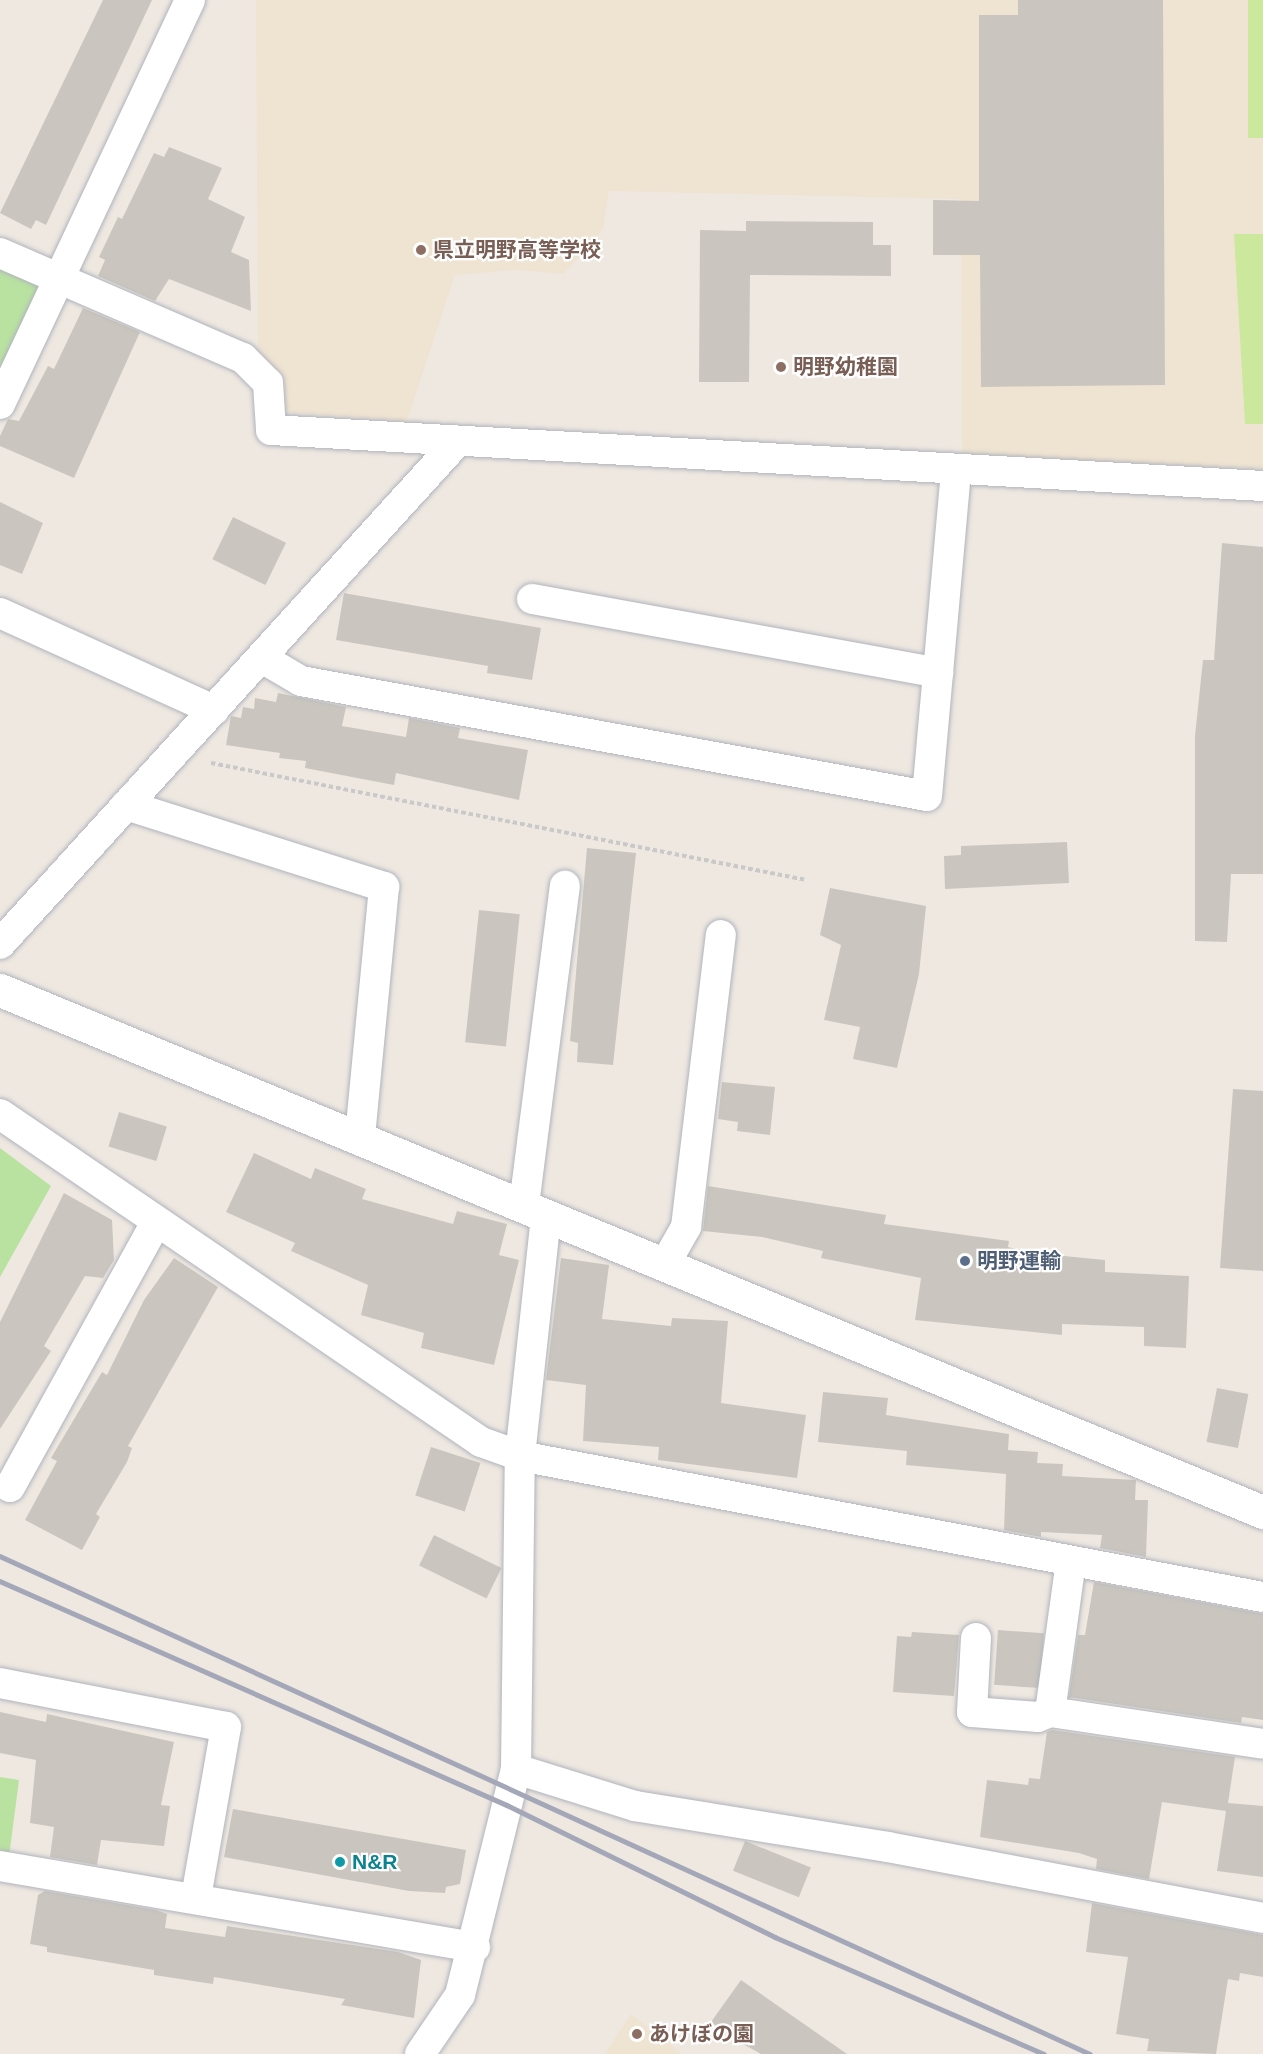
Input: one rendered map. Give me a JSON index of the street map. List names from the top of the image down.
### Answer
{
  "places": [
    "県立明野高等学校",
    "明野幼稚園",
    "明野運輸",
    "N&R",
    "あけぼの園"
  ]
}
